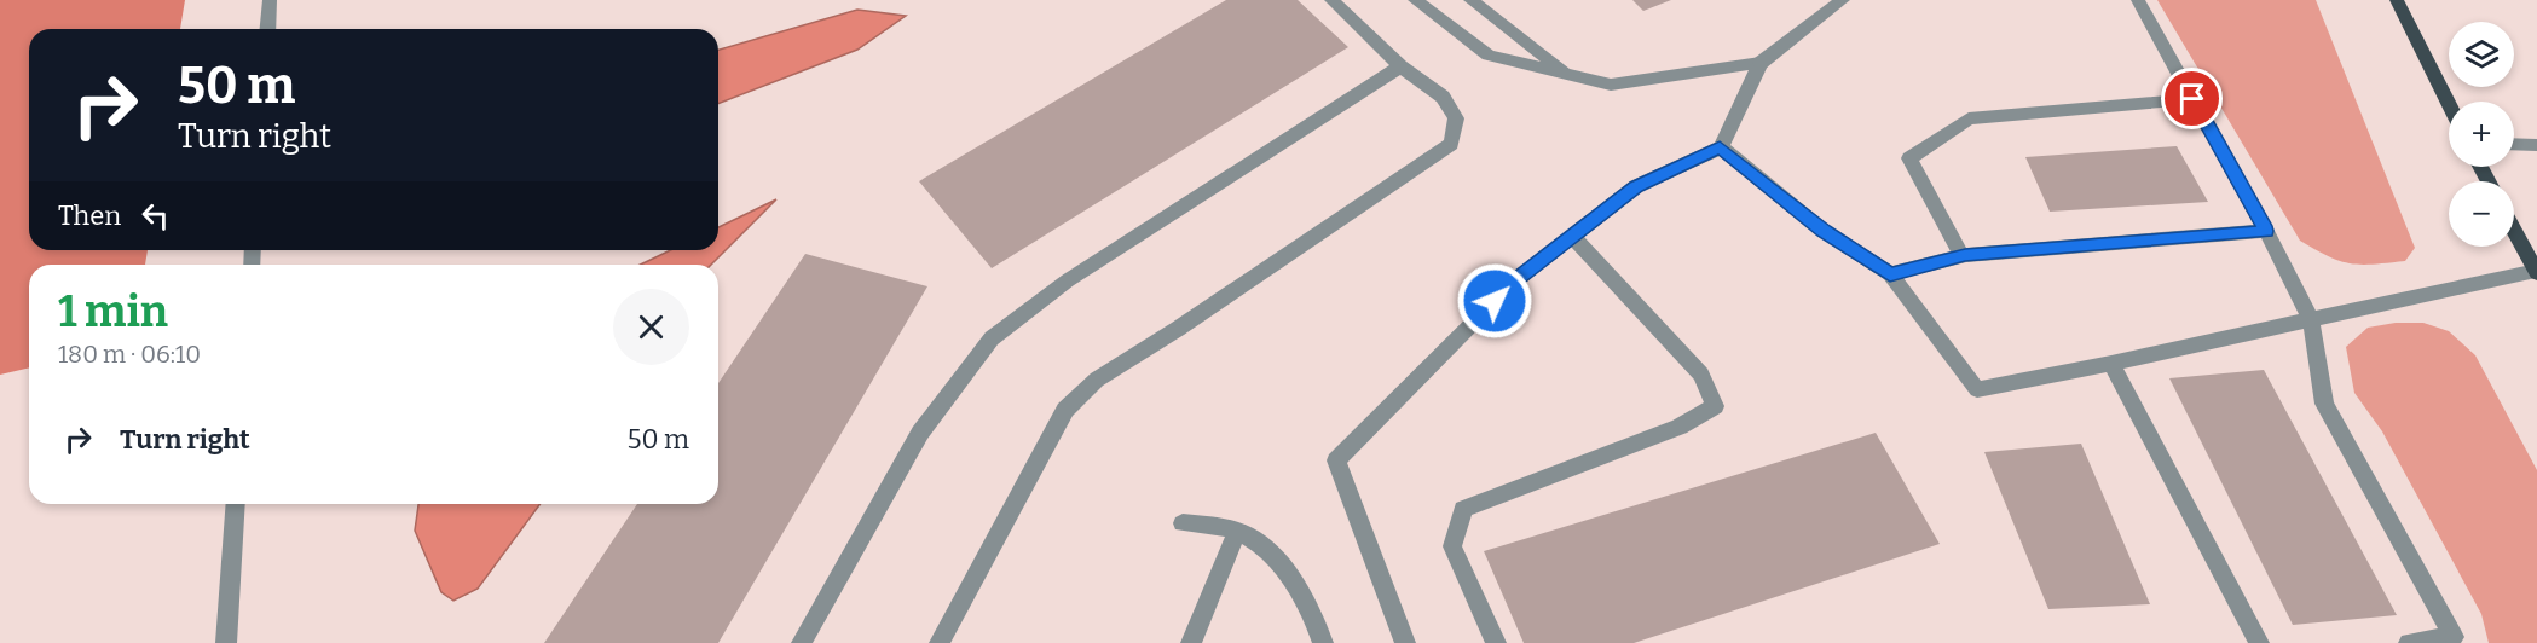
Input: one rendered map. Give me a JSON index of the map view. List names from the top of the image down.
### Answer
{
  "page": {
    "map_buttons": ["+", "−"],
    "turn": ["50 m", "Turn right"],
    "then": "Then",
    "heading": ["1 min", "180 m · 06:10"],
    "list": [
      {
        "name": "Turn right",
        "value": "50 m"
      }
    ]
  }
}
